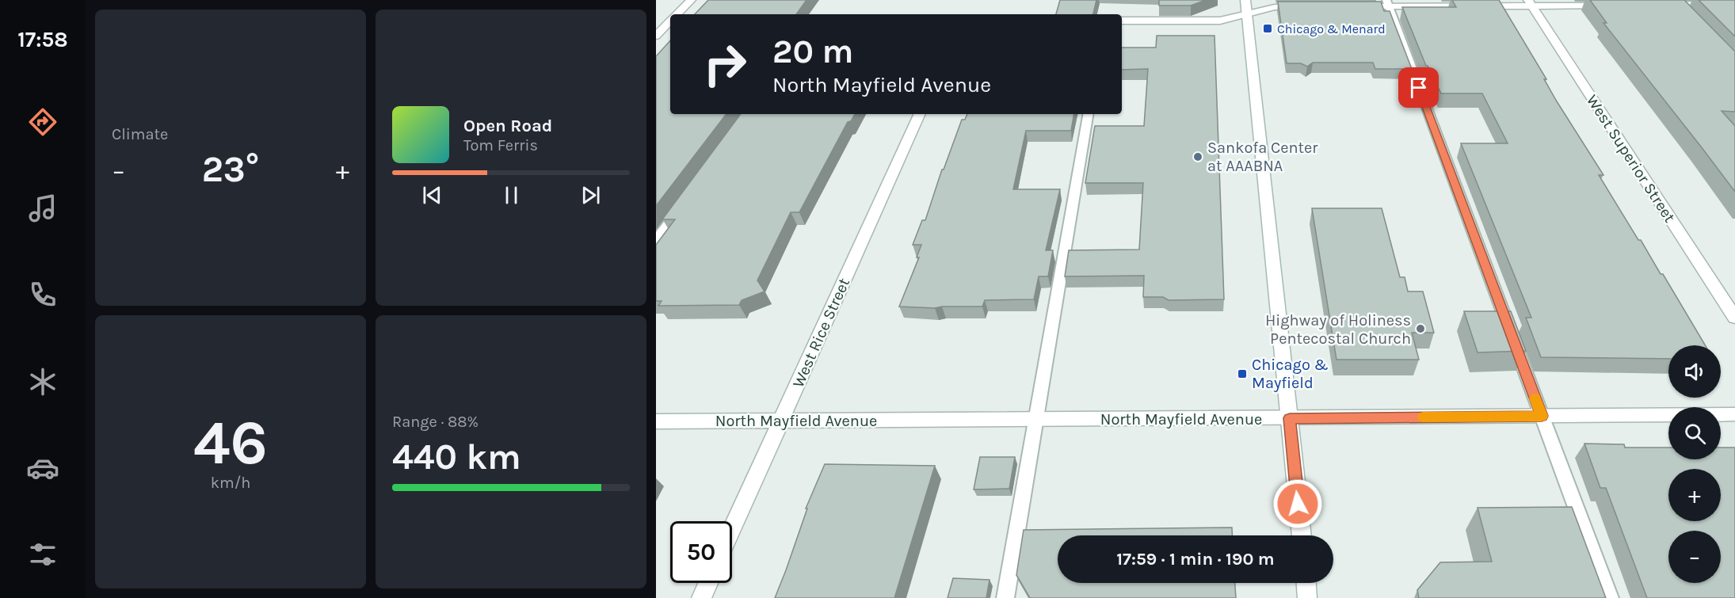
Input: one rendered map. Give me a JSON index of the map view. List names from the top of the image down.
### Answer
{
  "streets": {
    "street": ["West Superior Street", "West Rice Street", "North Mayfield Avenue"]
  },
  "crossings": [
    ["West Rice Street", "North Mayfield Avenue"]
  ],
  "places": {
    "transit": ["Chicago & Menard", "Chicago & Mayfield"],
    "other": ["Sankofa Center at AAABNA", "Highway of Holiness Pentecostal Church"]
  },
  "page": {
    "tabs": "17:58",
    "tile": [
      "Climate",
      ["46", "km/h"],
      ["Range · 88%", "440 km"]
    ],
    "turn": ["20 m", "North Mayfield Avenue"],
    "song": ["Open Road", "Tom Ferris"],
    "heat": ["−", "23°", "+"],
    "map_buttons": ["+", "−"],
    "limit": "50",
    "trip": "17:59 · 1 min · 190 m"
  }
}
